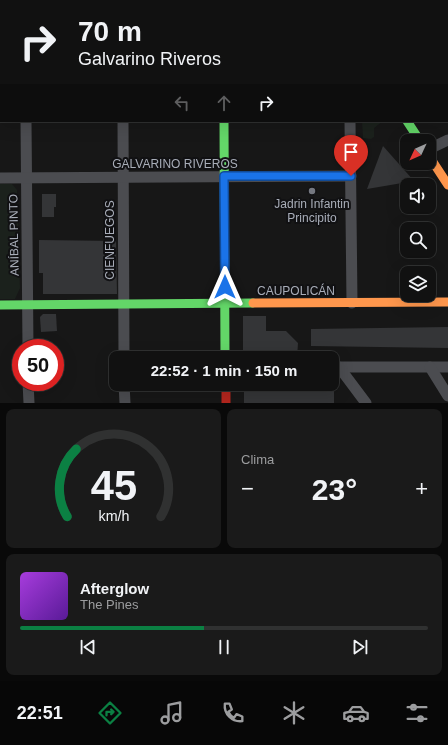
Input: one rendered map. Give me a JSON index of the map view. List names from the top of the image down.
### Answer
{
  "streets": {
    "street": [
      "GALVARINO RIVEROS",
      "ANÍBAL PINTO",
      "CIENFUEGOS",
      "CAUPOLICÁN"
    ]
  },
  "crossings": [
    ["GALVARINO RIVEROS", "ANÍBAL PINTO"],
    ["GALVARINO RIVEROS", "CIENFUEGOS"],
    ["ANÍBAL PINTO", "CAUPOLICÁN"],
    ["CIENFUEGOS", "CAUPOLICÁN"]
  ],
  "places": ["Jadrin Infantin Principito"],
  "north": "bottom left",
  "page": {
    "turn": ["70 m", "Galvarino Riveros"],
    "limit": "50",
    "trip": "22:52 · 1 min · 150 m",
    "tile": "Clima",
    "heat": ["−", "23°", "+"],
    "song": ["Afterglow", "The Pines"],
    "tabs": "22:51",
    "gauge": ["45", "km/h"]
  }
}
